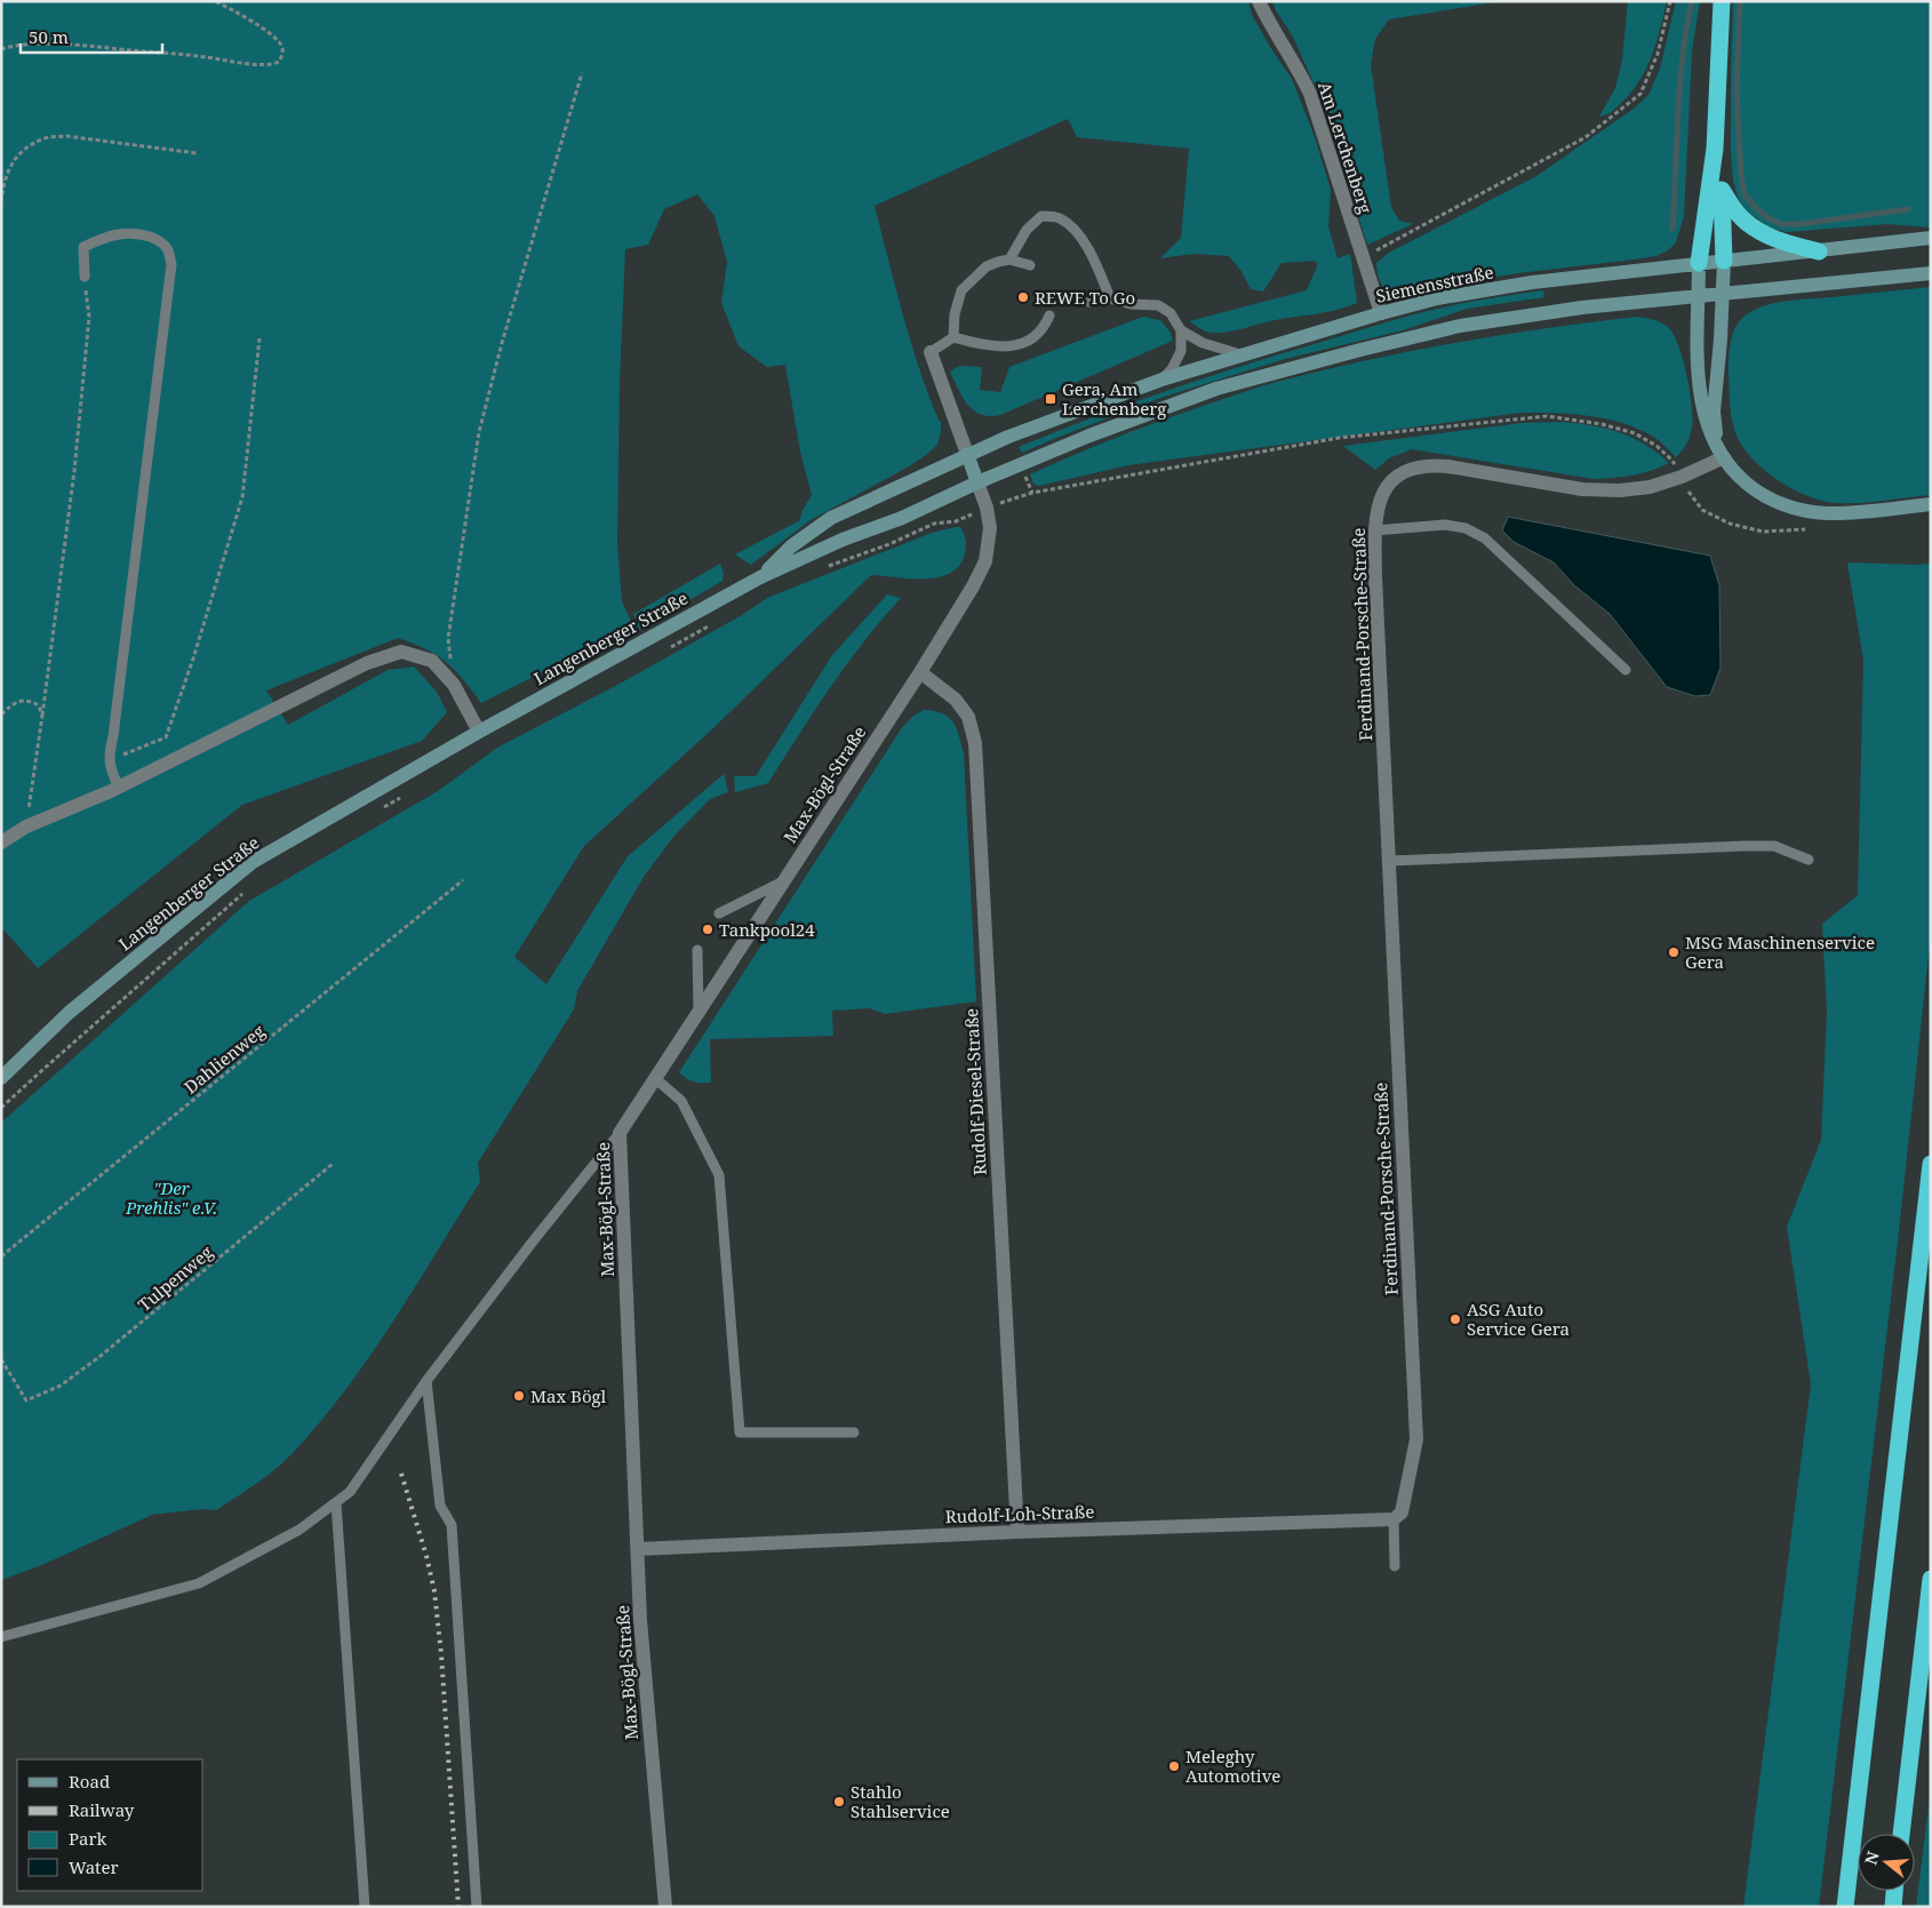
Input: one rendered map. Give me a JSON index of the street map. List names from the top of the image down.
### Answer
{
  "streets": {
    "main road": ["Siemensstraße", "Langenberger Straße"],
    "street": [
      "Am Lerchenberg",
      "Ferdinand-Porsche-Straße",
      "Max-Bögl-Straße",
      "Rudolf-Diesel-Straße",
      "Rudolf-Loh-Straße"
    ],
    "path": ["Dahlienweg", "Tulpenweg"]
  },
  "crossings": [
    ["Am Lerchenberg", "Siemensstraße"],
    ["Siemensstraße", "Langenberger Straße"],
    ["Ferdinand-Porsche-Straße", "Rudolf-Loh-Straße"],
    ["Langenberger Straße", "Max-Bögl-Straße"],
    ["Max-Bögl-Straße", "Rudolf-Diesel-Straße"],
    ["Max-Bögl-Straße", "Rudolf-Loh-Straße"],
    ["Rudolf-Diesel-Straße", "Rudolf-Loh-Straße"]
  ],
  "parks": ["\"Der Prehlis\" e.V."],
  "places": {
    "other": [
      "REWE To Go",
      "Tankpool24",
      "MSG Maschinenservice Gera",
      "ASG Auto Service Gera",
      "Max Bögl",
      "Meleghy Automotive",
      "Stahlo Stahlservice"
    ],
    "transit": ["Gera, Am Lerchenberg"]
  },
  "legend": [
    "Road",
    "Railway",
    "Park",
    "Water"
  ],
  "scale_bar": "50 m",
  "north": "left"
}
